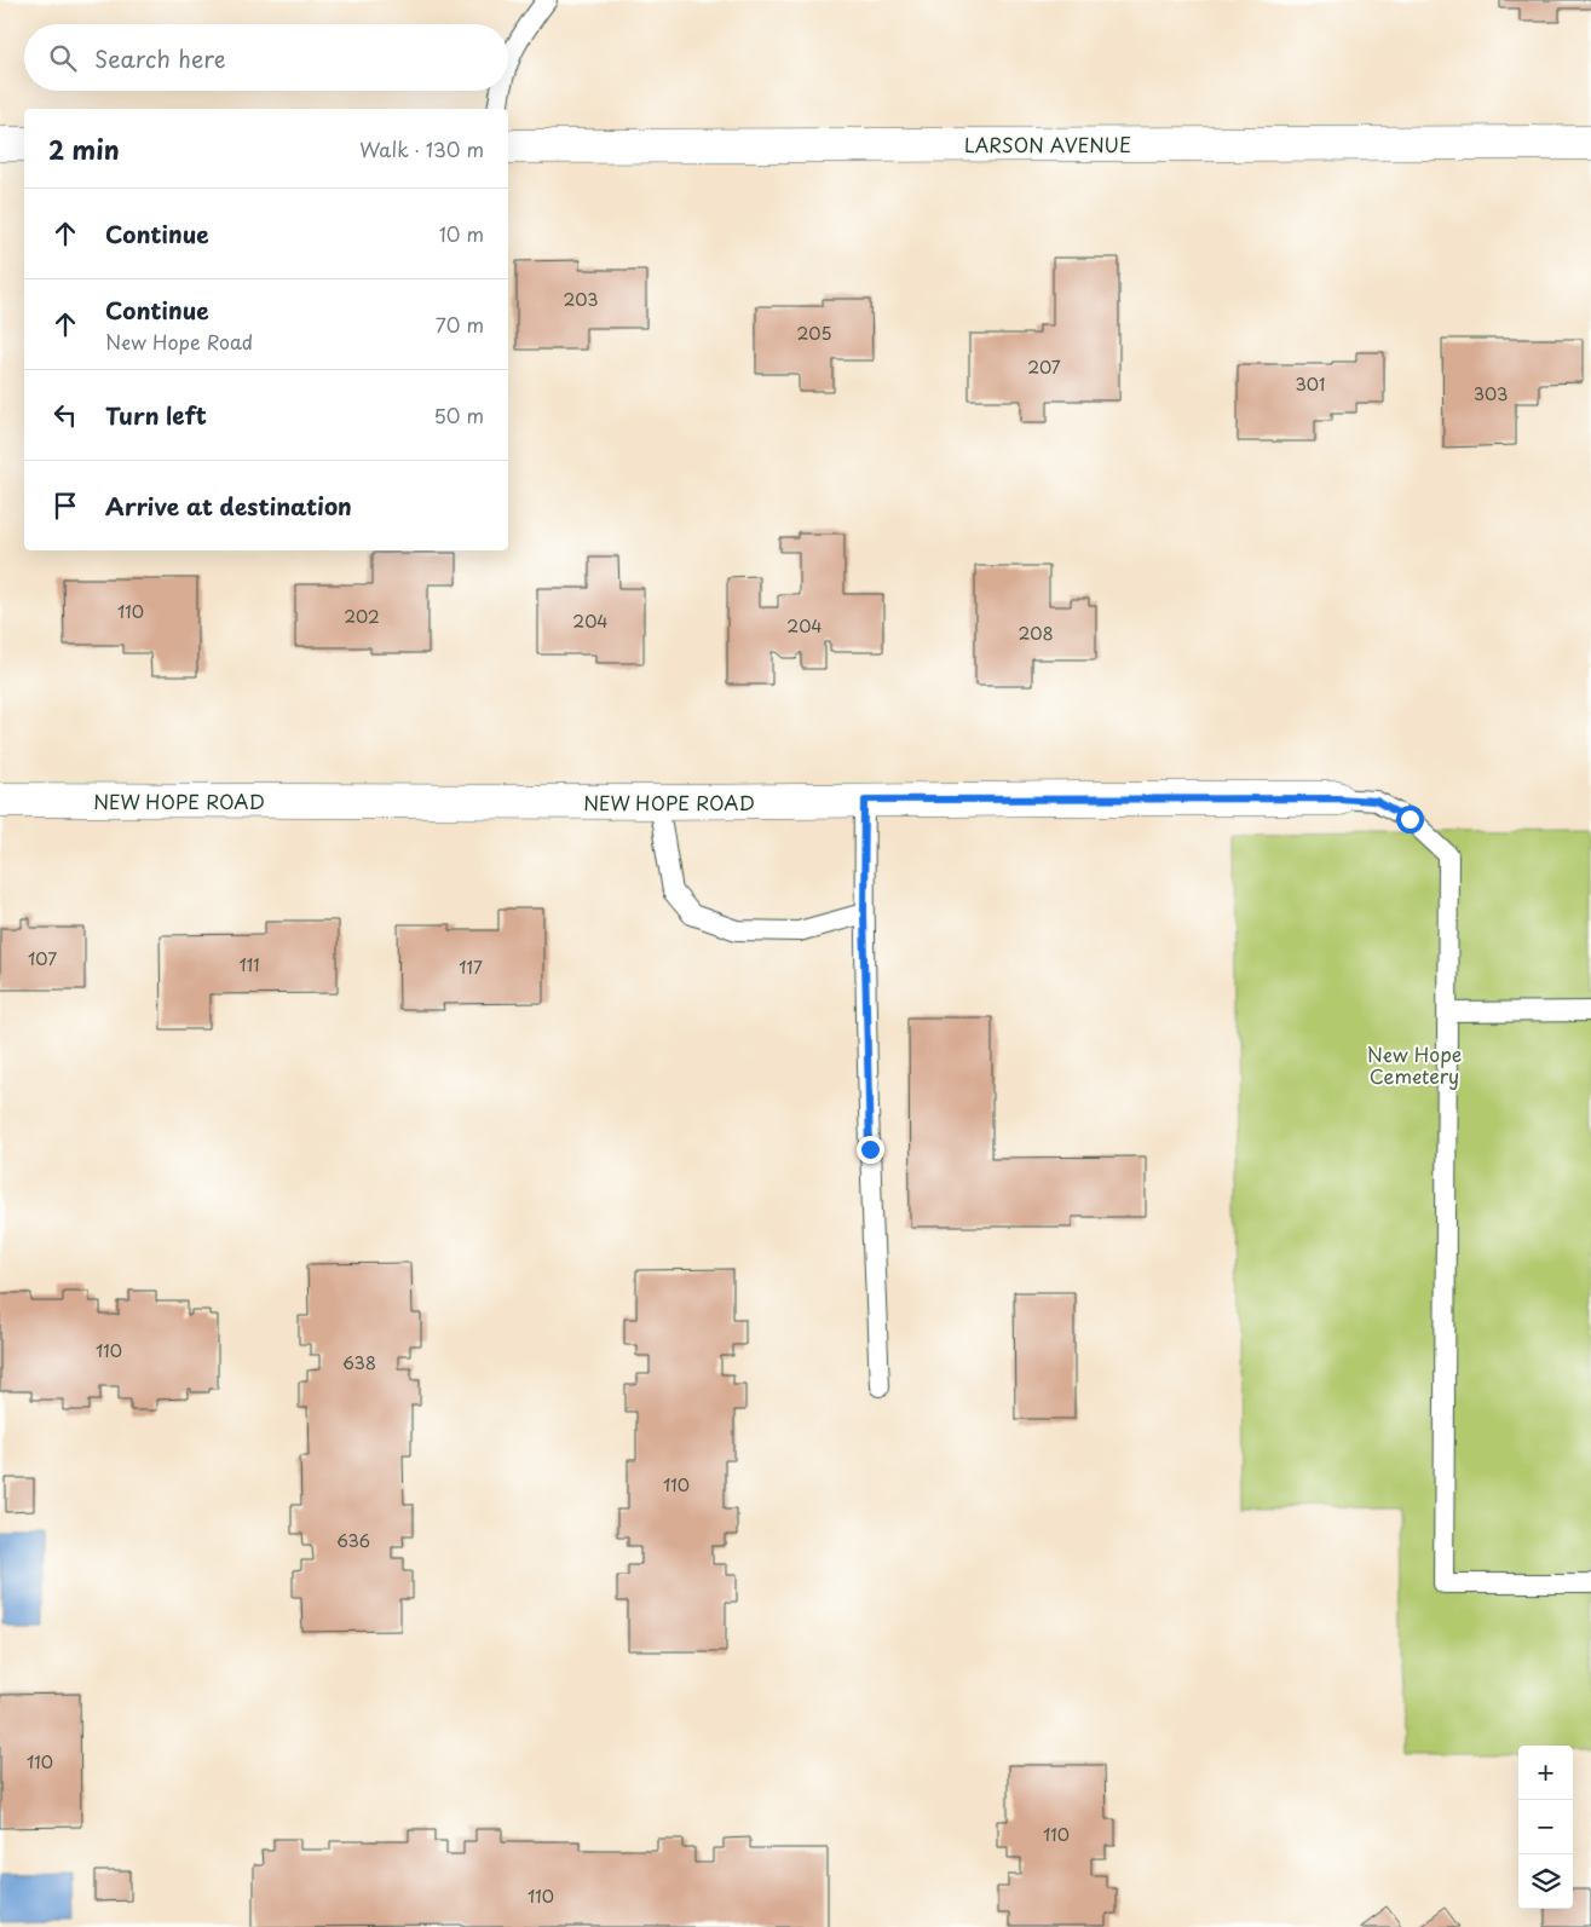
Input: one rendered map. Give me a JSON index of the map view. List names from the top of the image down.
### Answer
{
  "streets": {
    "street": ["LARSON AVENUE", "NEW HOPE ROAD"]
  },
  "parks": ["New Hope Cemetery"],
  "house_numbers": [
    "203",
    "205",
    "207",
    "301",
    "303",
    "110",
    "202",
    "204",
    "204",
    "208",
    "107",
    "111",
    "117",
    "110",
    "638",
    "110",
    "636",
    "110",
    "110",
    "110"
  ],
  "page": {
    "search": "Search here",
    "heading": ["2 min", "Walk · 130 m"],
    "list": [
      ["Continue", "10 m"],
      ["Continue", "New Hope Road", "70 m"],
      ["Turn left", "50 m"],
      "Arrive at destination"
    ],
    "map_buttons": ["+", "−"]
  }
}
